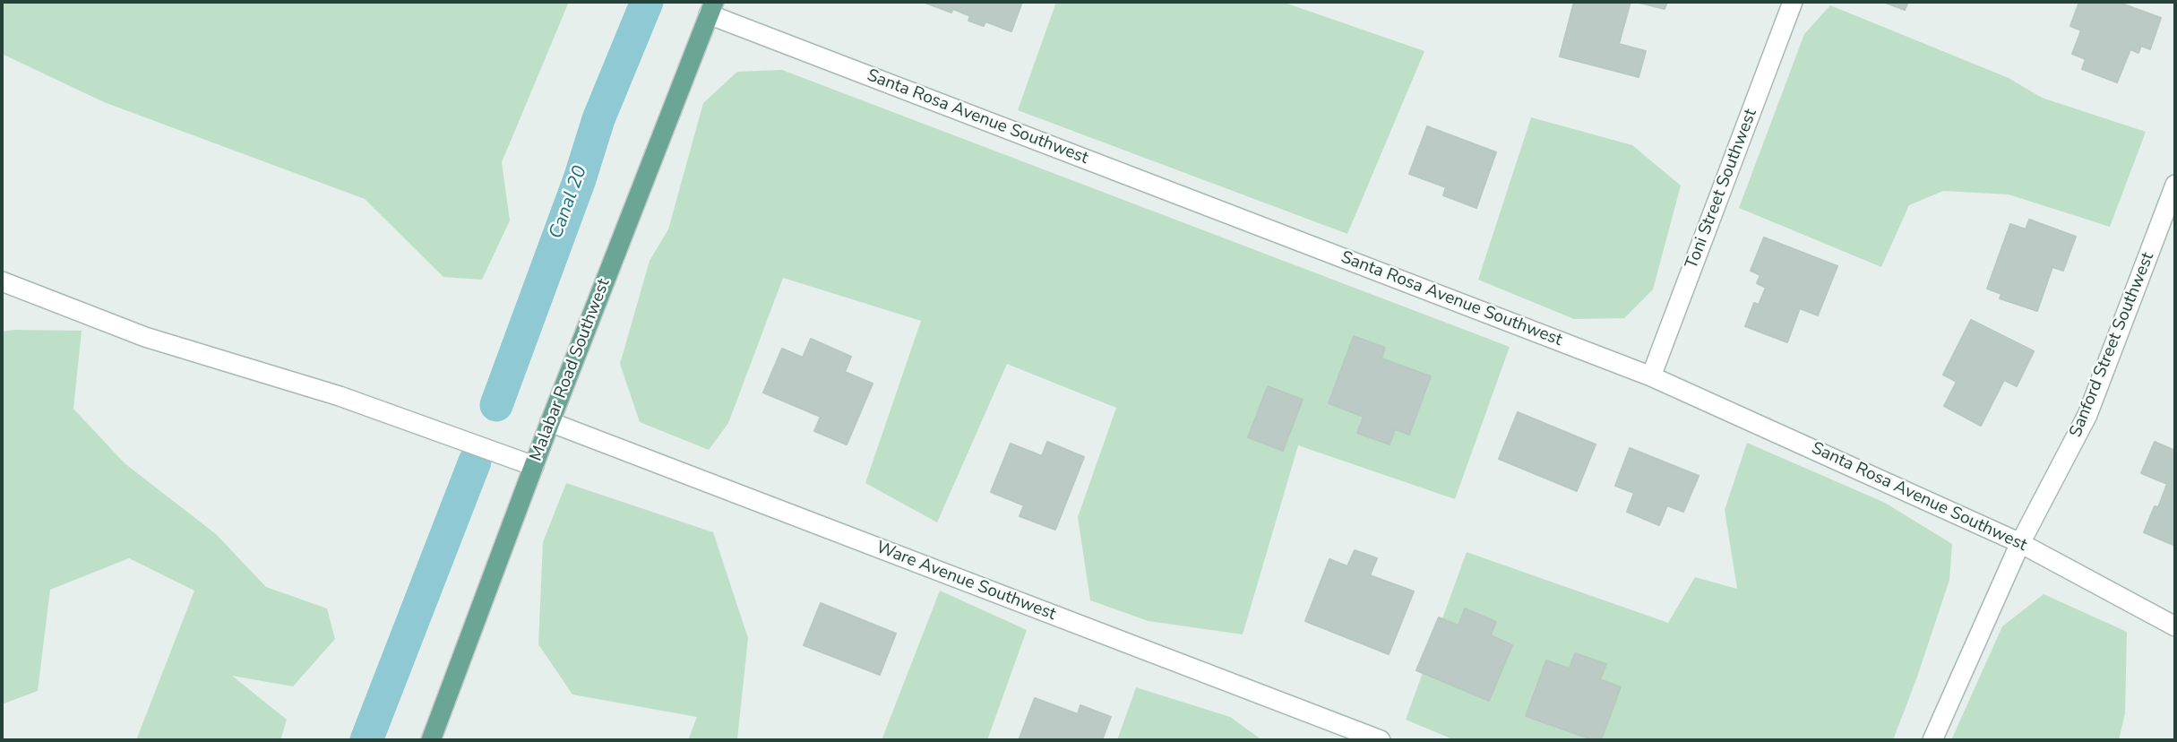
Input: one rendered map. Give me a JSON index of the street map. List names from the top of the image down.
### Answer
{
  "streets": {
    "main road": ["Malabar Road Southwest"],
    "street": [
      "Santa Rosa Avenue Southwest",
      "Toni Street Southwest",
      "Sanford Street Southwest",
      "Ware Avenue Southwest"
    ]
  },
  "crossings": [
    ["Santa Rosa Avenue Southwest", "Toni Street Southwest"],
    ["Santa Rosa Avenue Southwest", "Sanford Street Southwest"],
    ["Santa Rosa Avenue Southwest", "Malabar Road Southwest"],
    ["Malabar Road Southwest", "Ware Avenue Southwest"]
  ],
  "water": ["Canal 20"]
}
